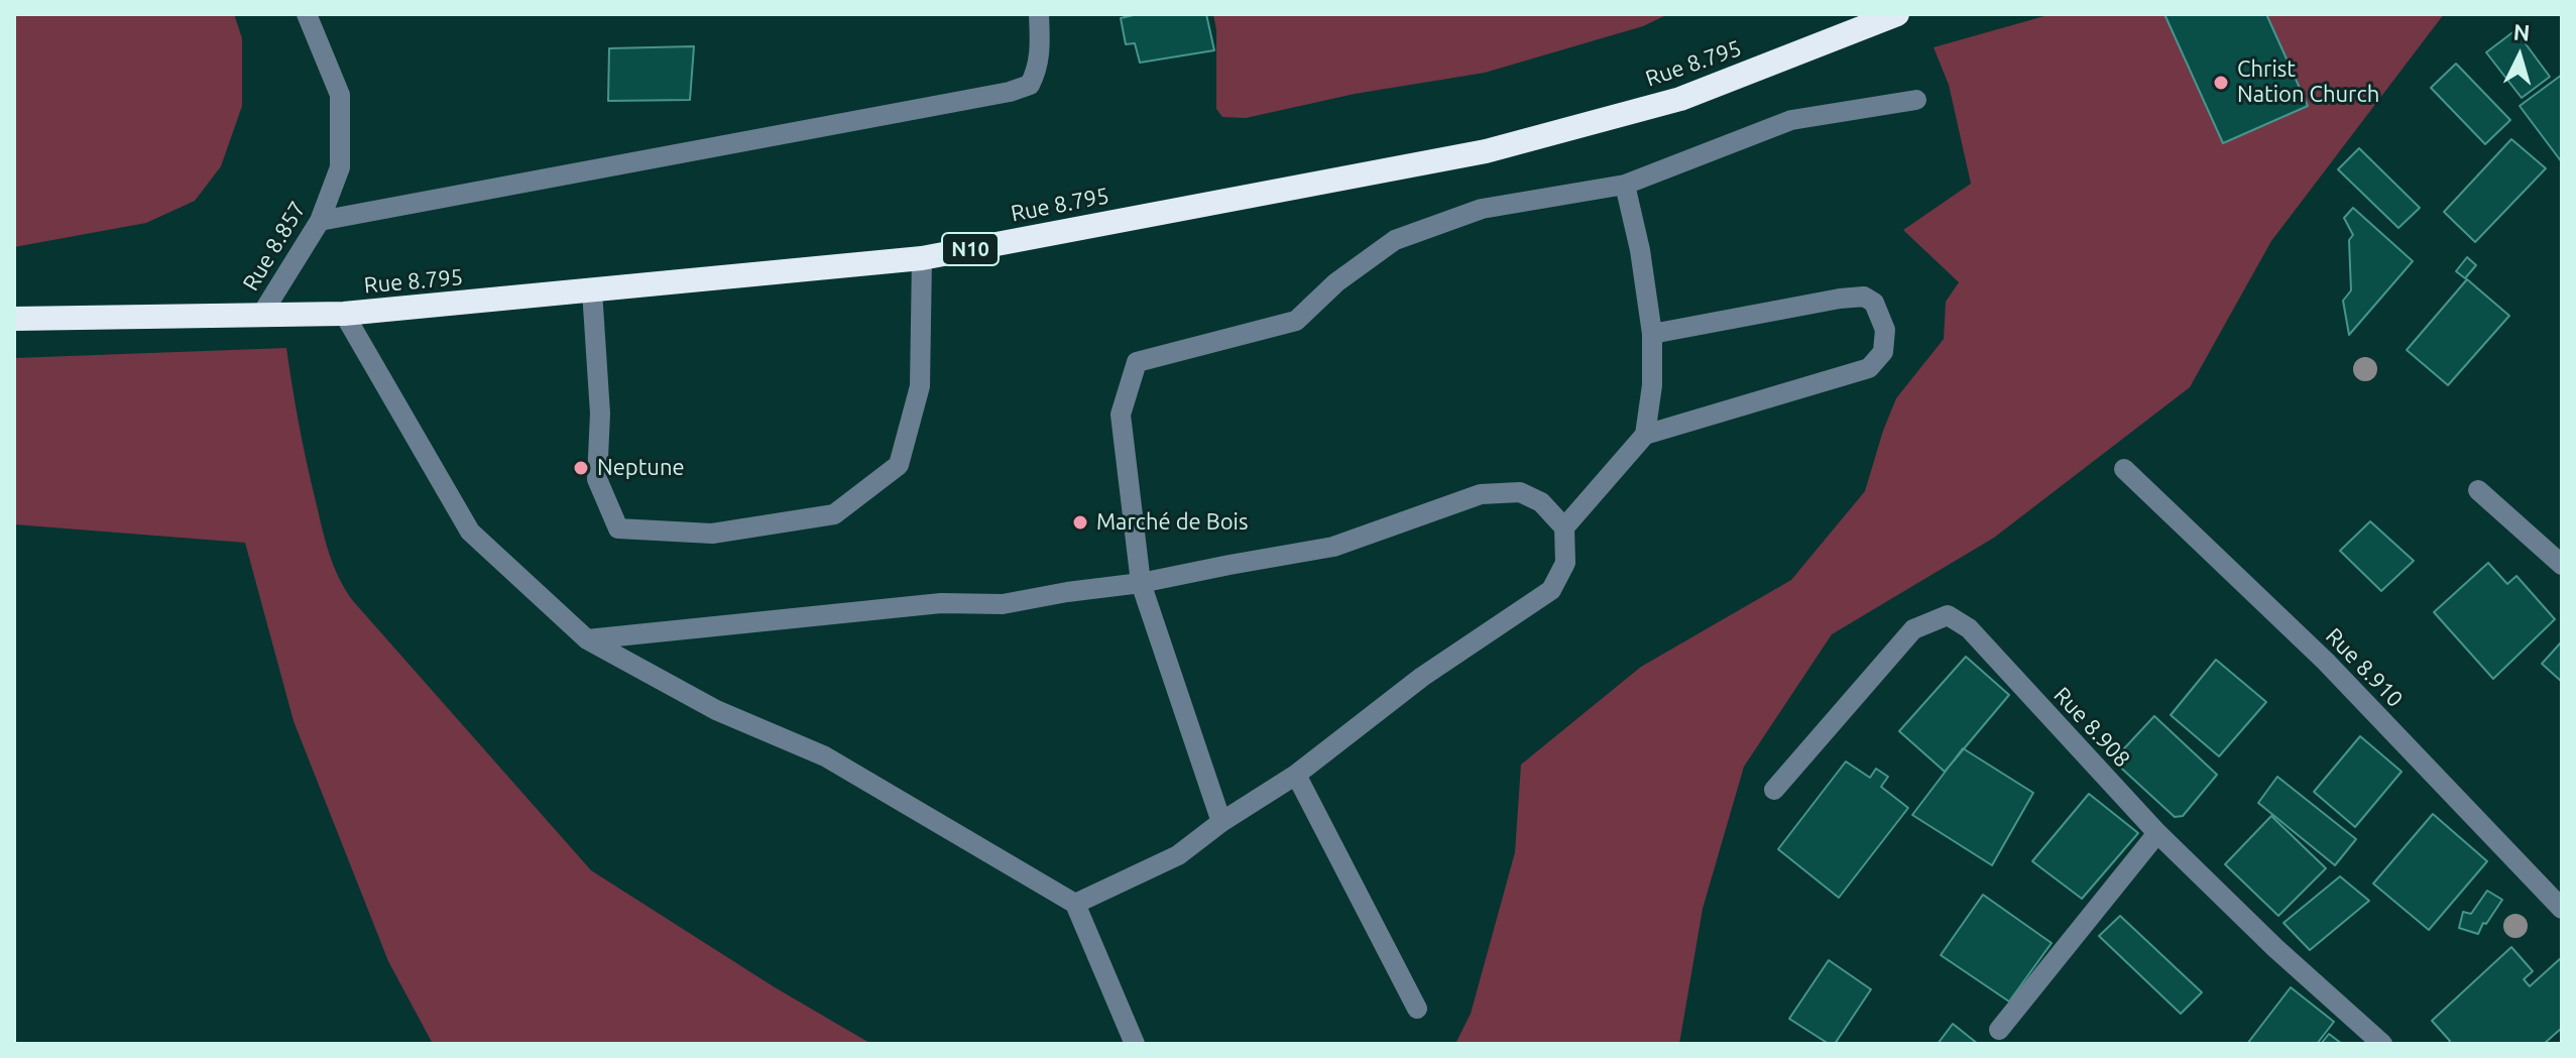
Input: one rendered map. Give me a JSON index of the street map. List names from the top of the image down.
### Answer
{
  "streets": {
    "highway": ["Rue 8.795", "N10"],
    "street": ["Rue 8.857", "Rue 8.910", "Rue 8.908"]
  },
  "crossings": [
    ["Rue 8.795", "Rue 8.857"]
  ],
  "places": ["Christ Nation Church", "Neptune", "Marché de Bois"],
  "north": "top"
}
